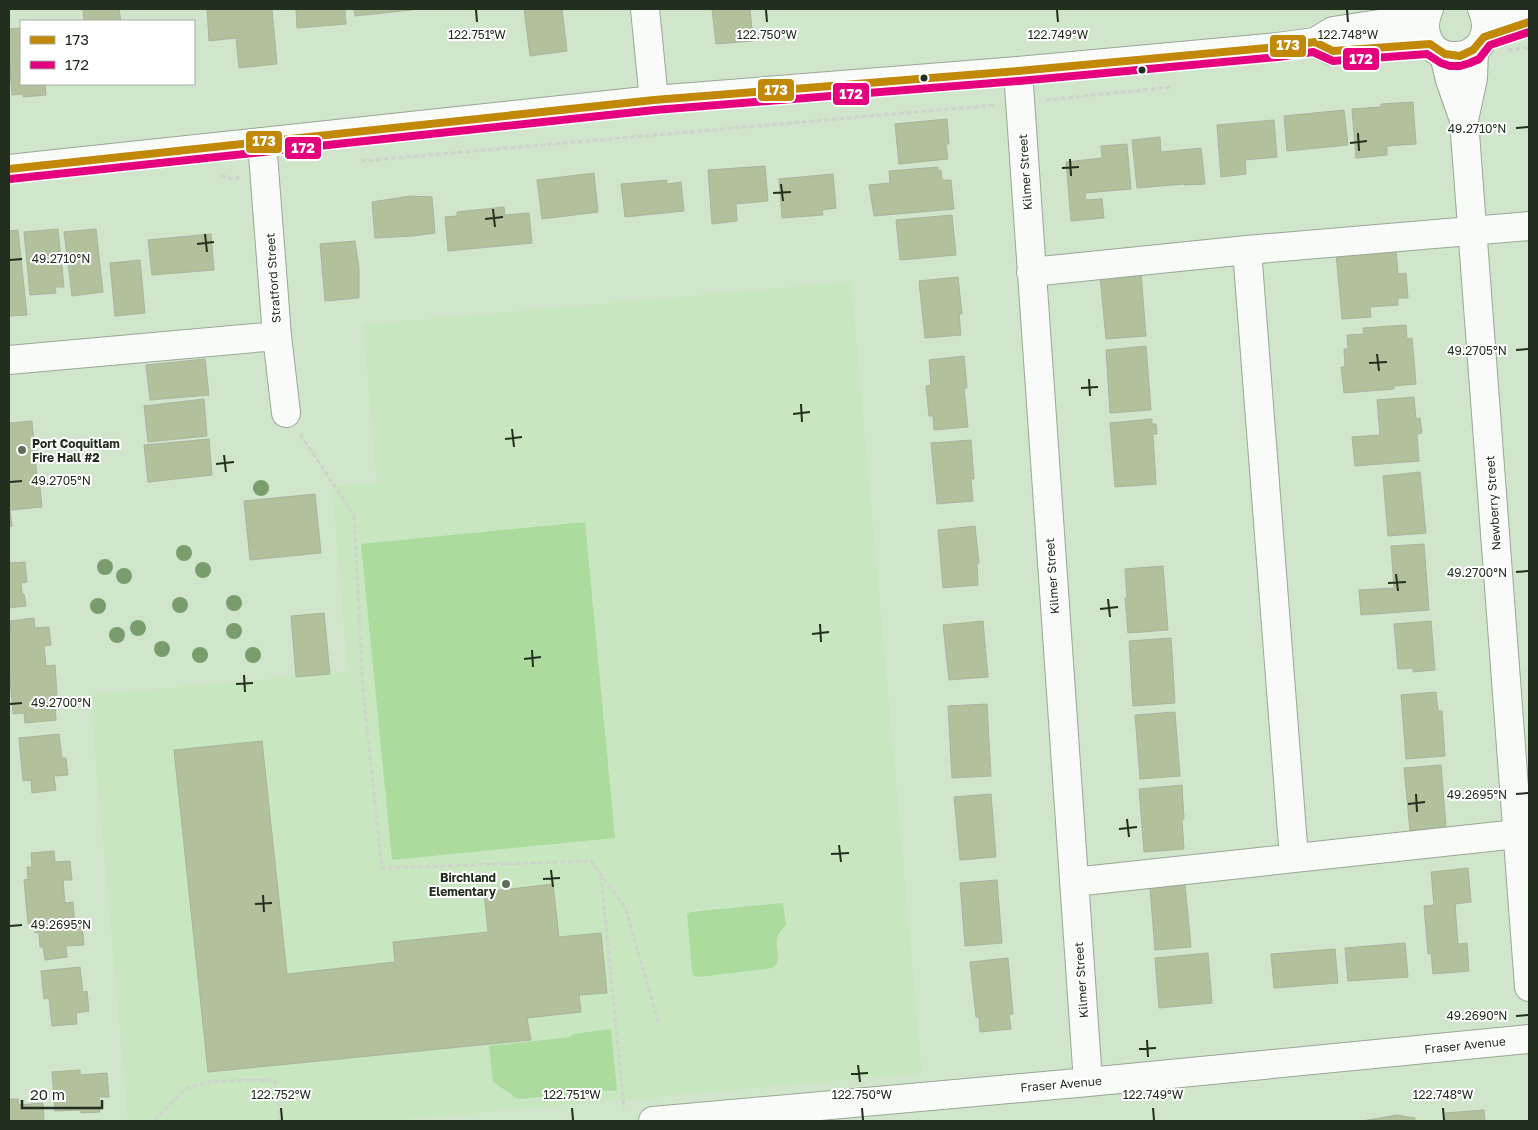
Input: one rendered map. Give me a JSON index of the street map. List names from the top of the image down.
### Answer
{
  "streets": {
    "street": [
      "Kilmer Street",
      "Stratford Street",
      "Newberry Street",
      "Fraser Avenue"
    ]
  },
  "crossings": [
    ["Kilmer Street", "Fraser Avenue"]
  ],
  "places": ["Port Coquitlam Fire Hall #2", "Birchland Elementary"],
  "lines": ["transit line 173", "transit line 172"],
  "legend": ["173", "172"],
  "scale_bar": "20 m",
  "coordinates": [
    "122.751°W",
    "122.750°W",
    "122.749°W",
    "122.748°W",
    "49.2710°N",
    "49.2705°N",
    "49.2700°N",
    "49.2695°N",
    "49.2690°N",
    "122.752°W"
  ]
}
